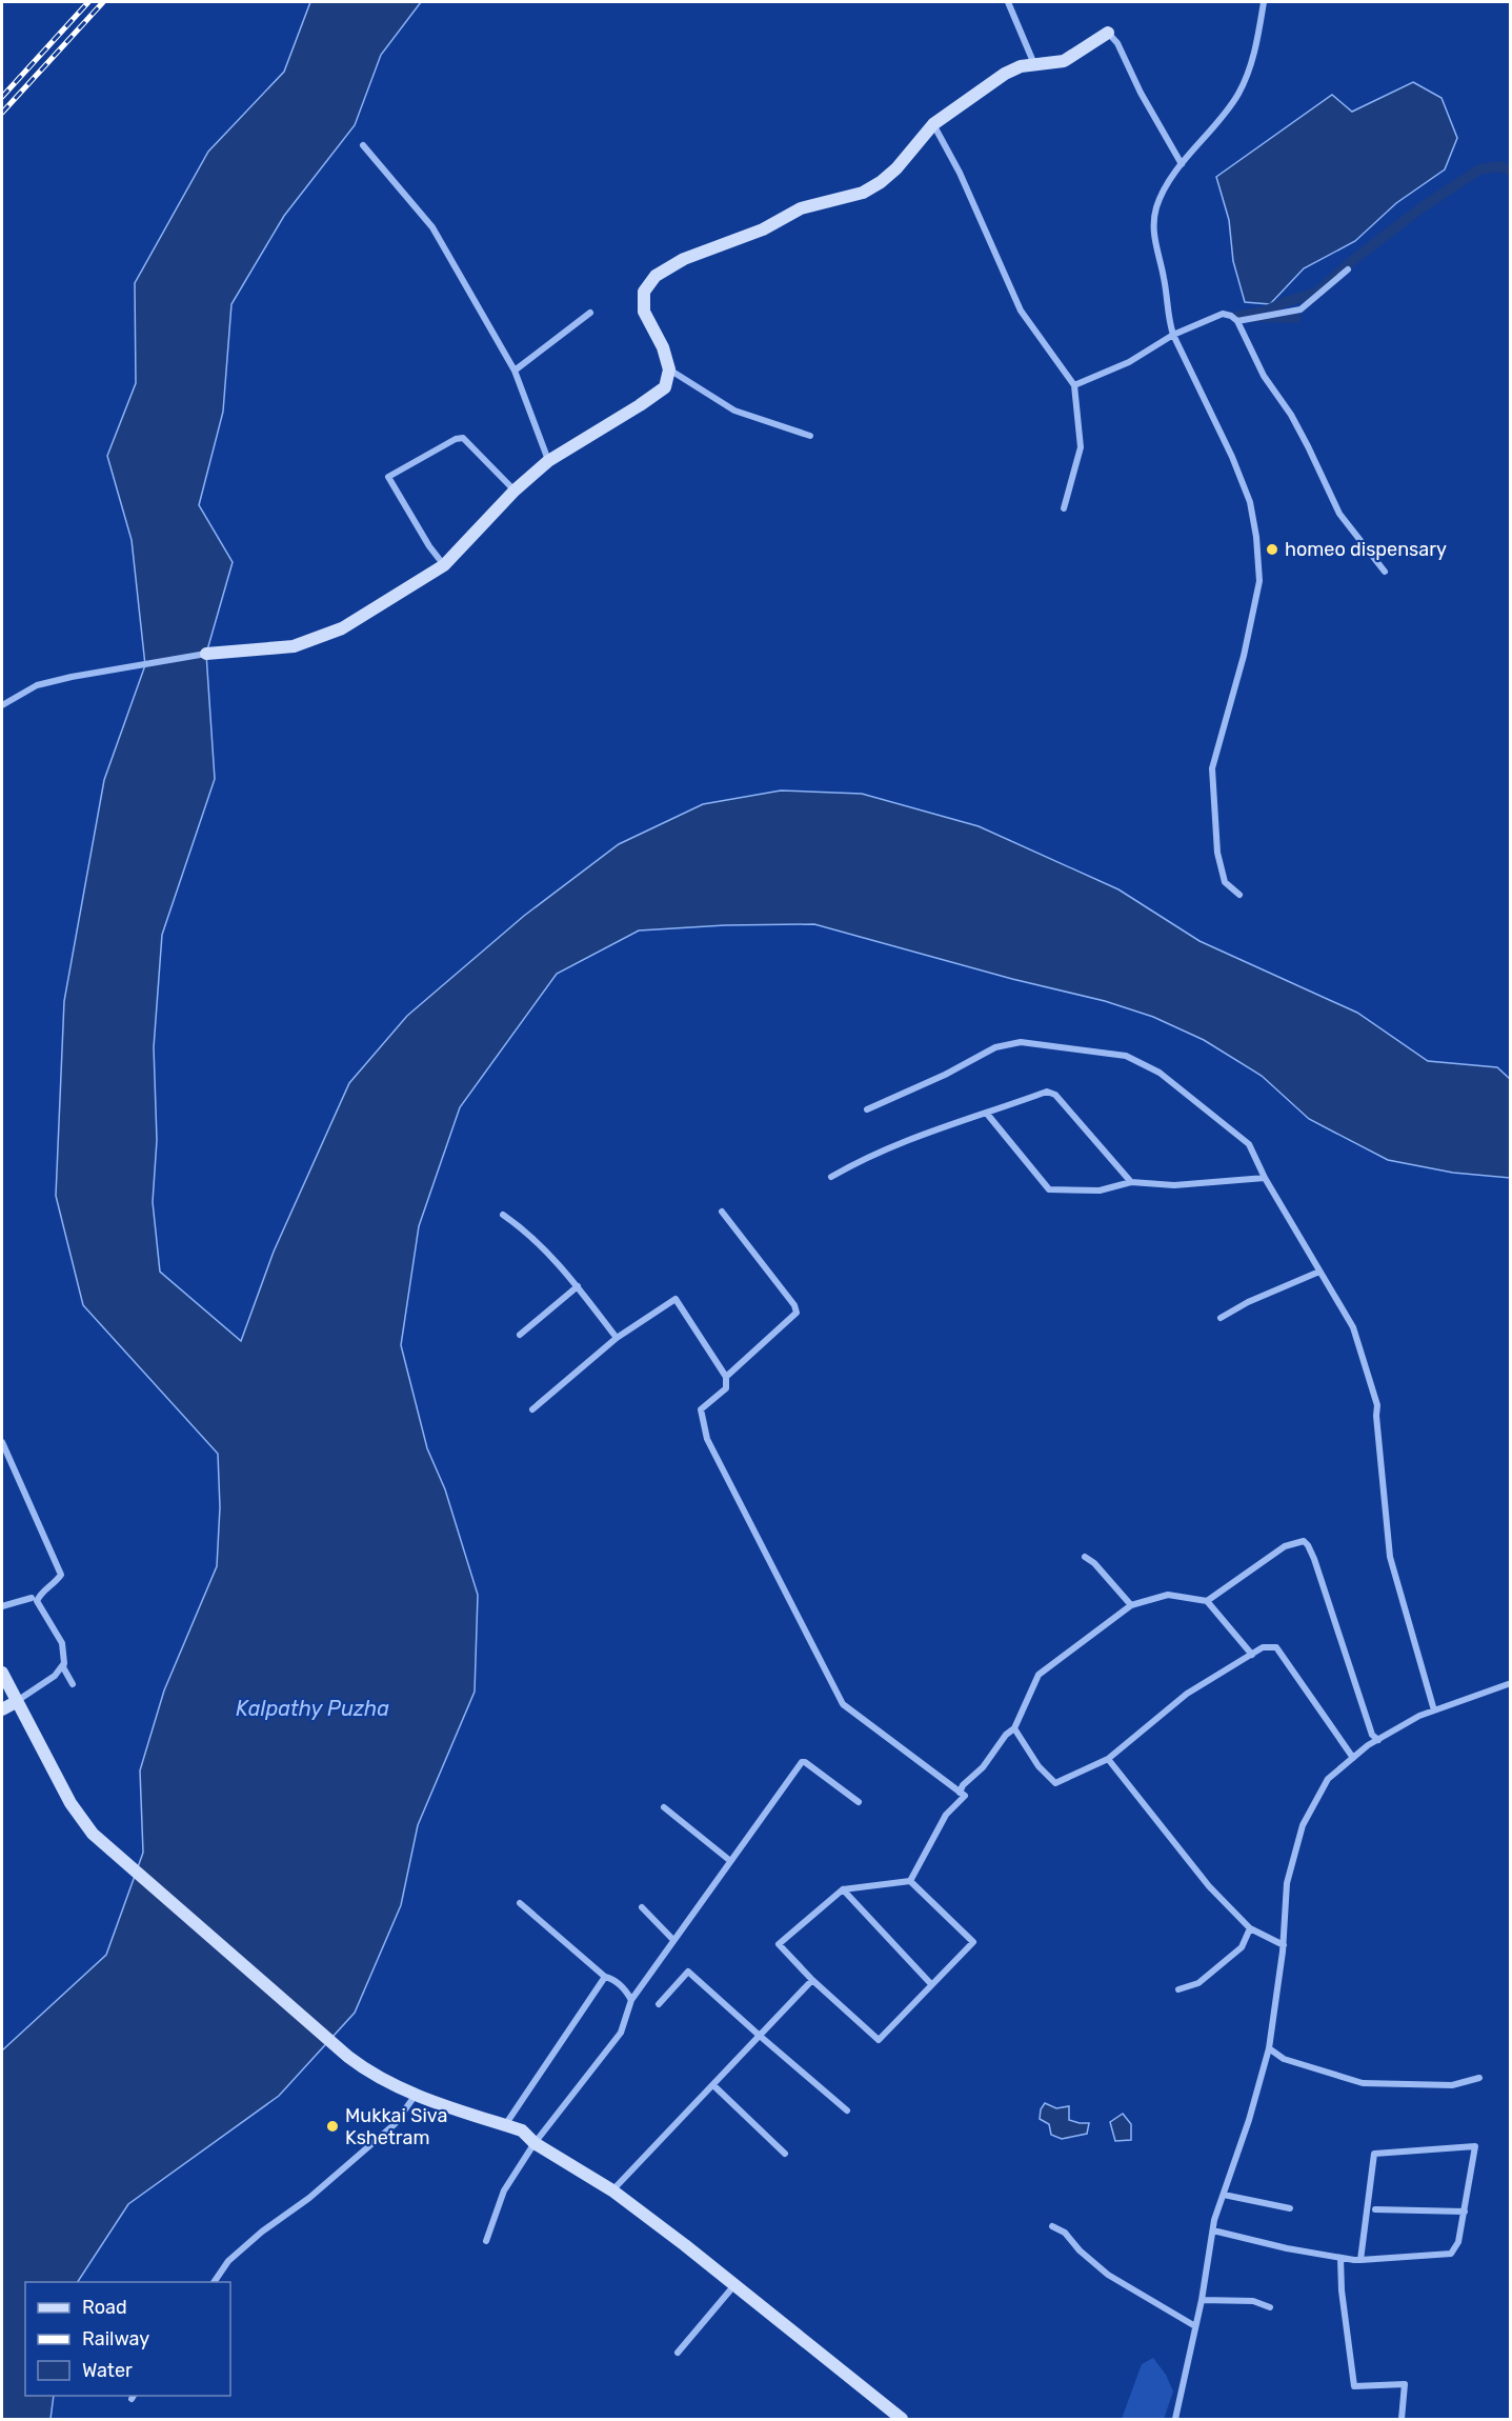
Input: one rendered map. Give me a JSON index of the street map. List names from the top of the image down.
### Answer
{
  "water": ["Kalpathy Puzha"],
  "places": ["homeo dispensary", "Mukkai Siva Kshetram"],
  "legend": ["Road", "Railway", "Water"]
}
